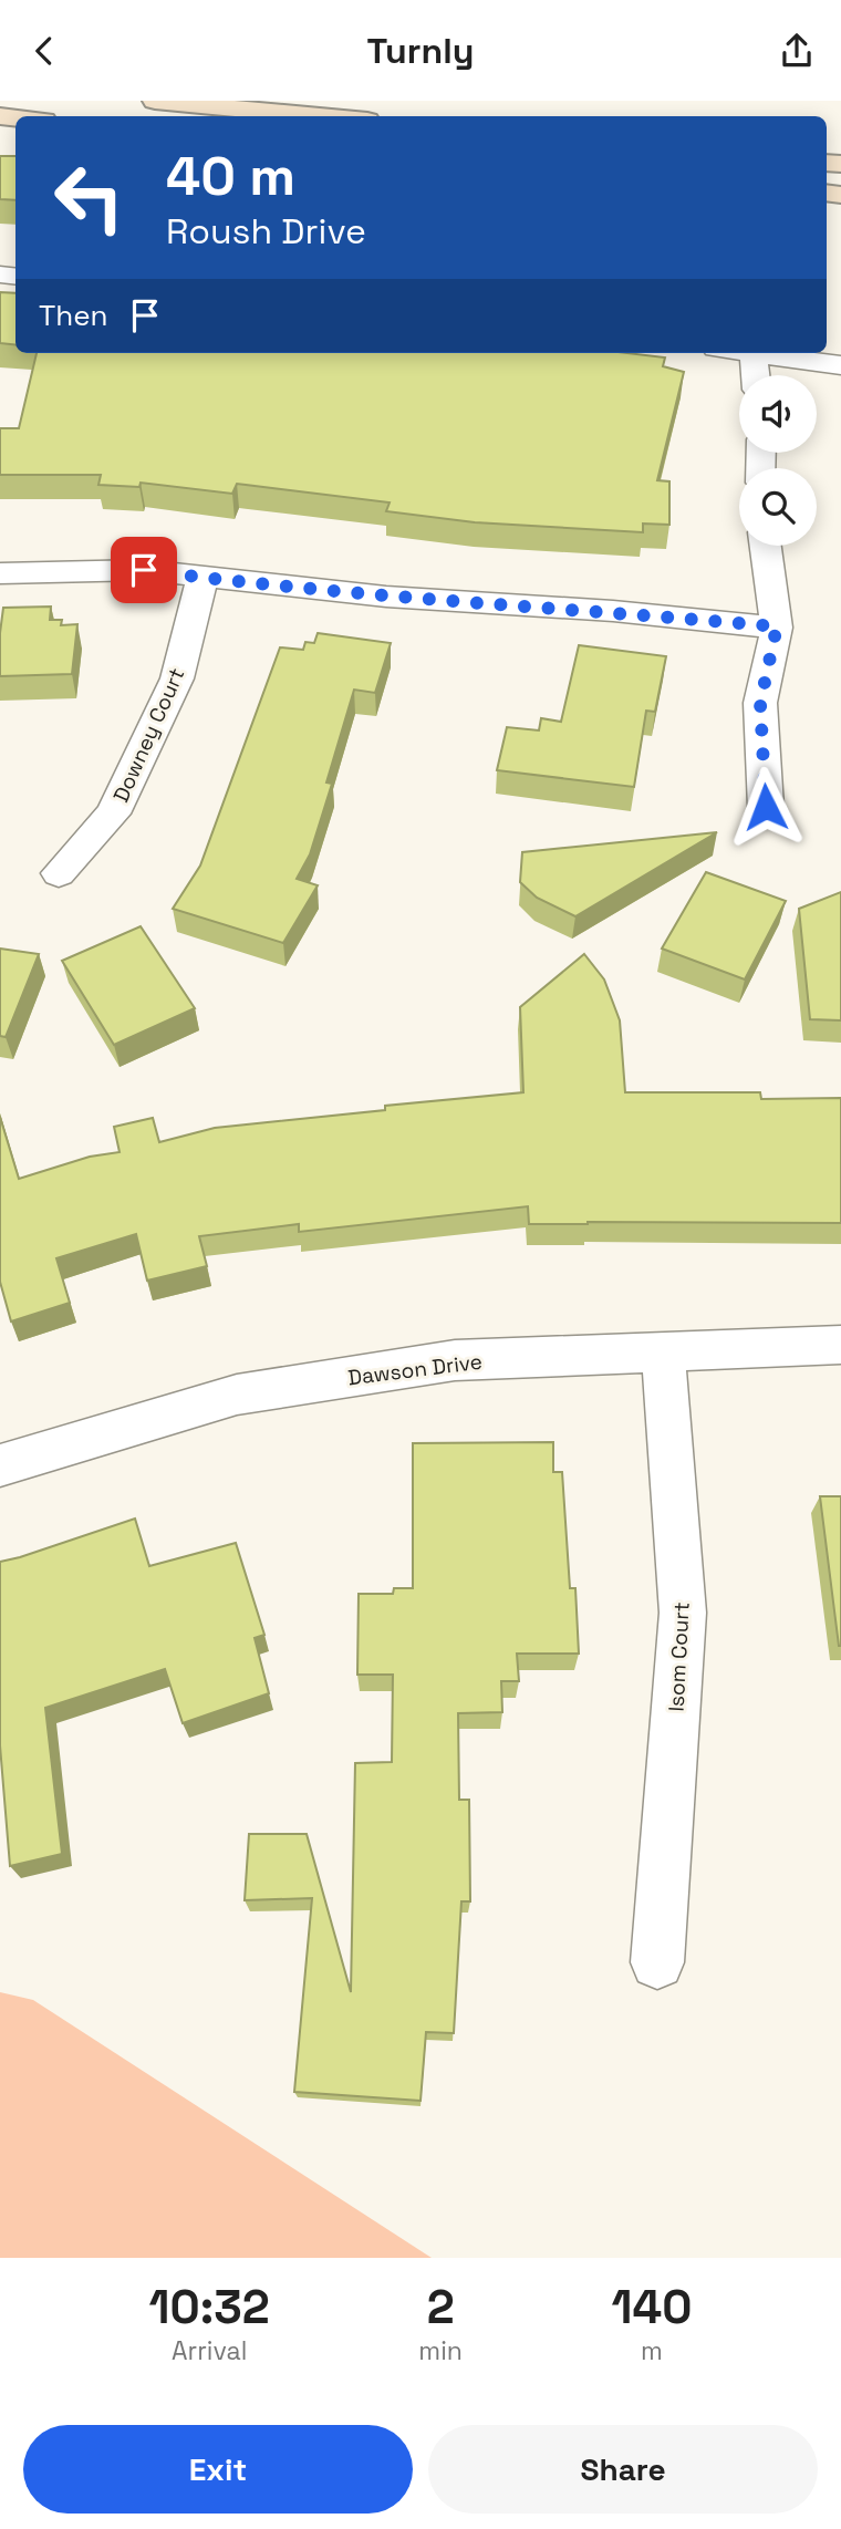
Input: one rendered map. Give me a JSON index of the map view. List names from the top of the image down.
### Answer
{
  "streets": {
    "street": ["Downey Court", "Dawson Drive", "Isom Court"]
  },
  "crossings": [
    ["Dawson Drive", "Isom Court"]
  ],
  "page": {
    "header": "Turnly",
    "turn": ["40 m", "Roush Drive"],
    "then": "Then",
    "eta": [
      "10:32",
      "Arrival",
      "2",
      "min",
      "140",
      "m"
    ],
    "buttons": ["Exit", "Share"]
  }
}
